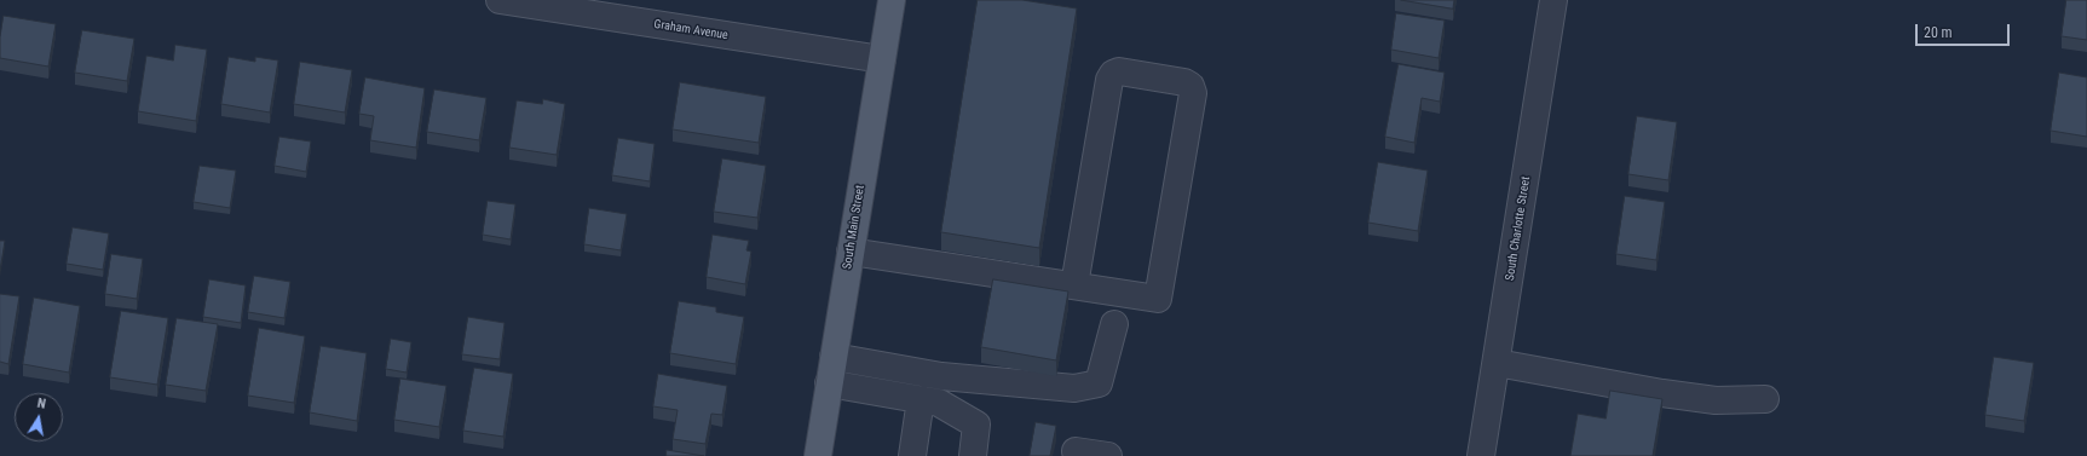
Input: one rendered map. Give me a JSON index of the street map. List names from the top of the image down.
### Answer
{
  "streets": {
    "main road": ["South Main Street"],
    "street": ["Graham Avenue", "South Charlotte Street"]
  },
  "crossings": [
    ["Graham Avenue", "South Main Street"]
  ],
  "scale_bar": "20 m",
  "north": "top"
}
